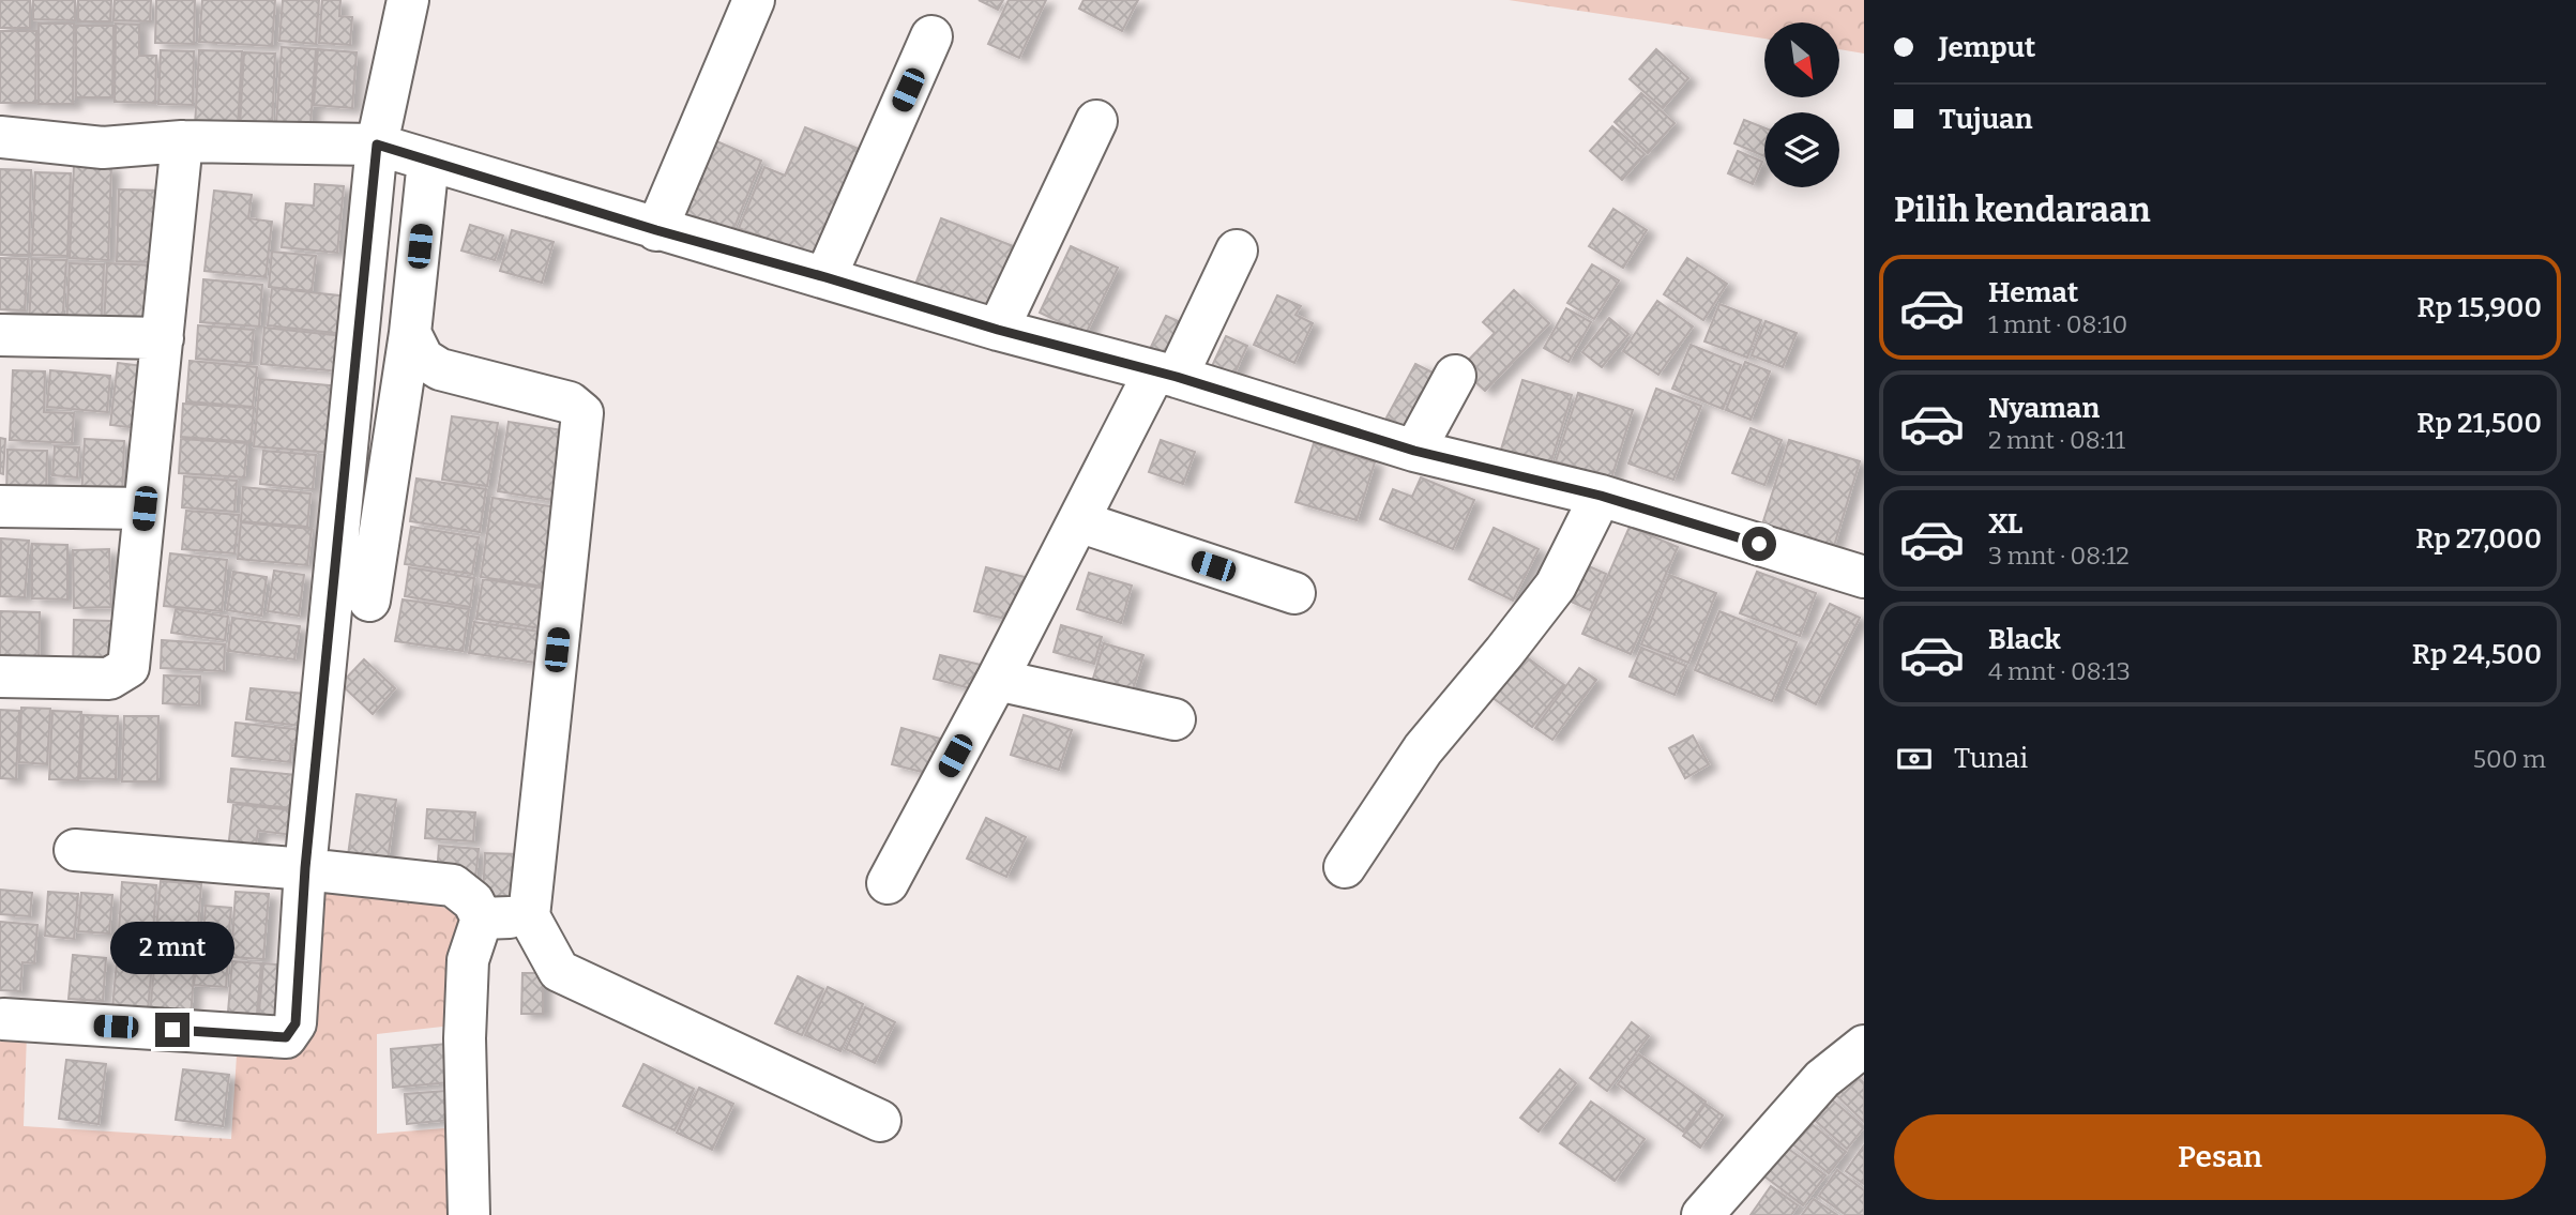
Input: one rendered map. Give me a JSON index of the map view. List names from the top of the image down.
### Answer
{
  "north": "bottom right",
  "page": {
    "banner": ["Jemput", "Tujuan"],
    "heading": "Pilih kendaraan",
    "list": [
      {
        "name": "Hemat",
        "note": "1 mnt · 08:10",
        "value": "Rp 15,900"
      },
      {
        "name": "Nyaman",
        "note": "2 mnt · 08:11",
        "value": "Rp 21,500"
      },
      {
        "name": "XL",
        "note": "3 mnt · 08:12",
        "value": "Rp 27,000"
      },
      {
        "name": "Black",
        "note": "4 mnt · 08:13",
        "value": "Rp 24,500"
      }
    ],
    "pay": ["Tunai", "500 m"],
    "bubble": "2 mnt",
    "buttons": "Pesan"
  }
}
